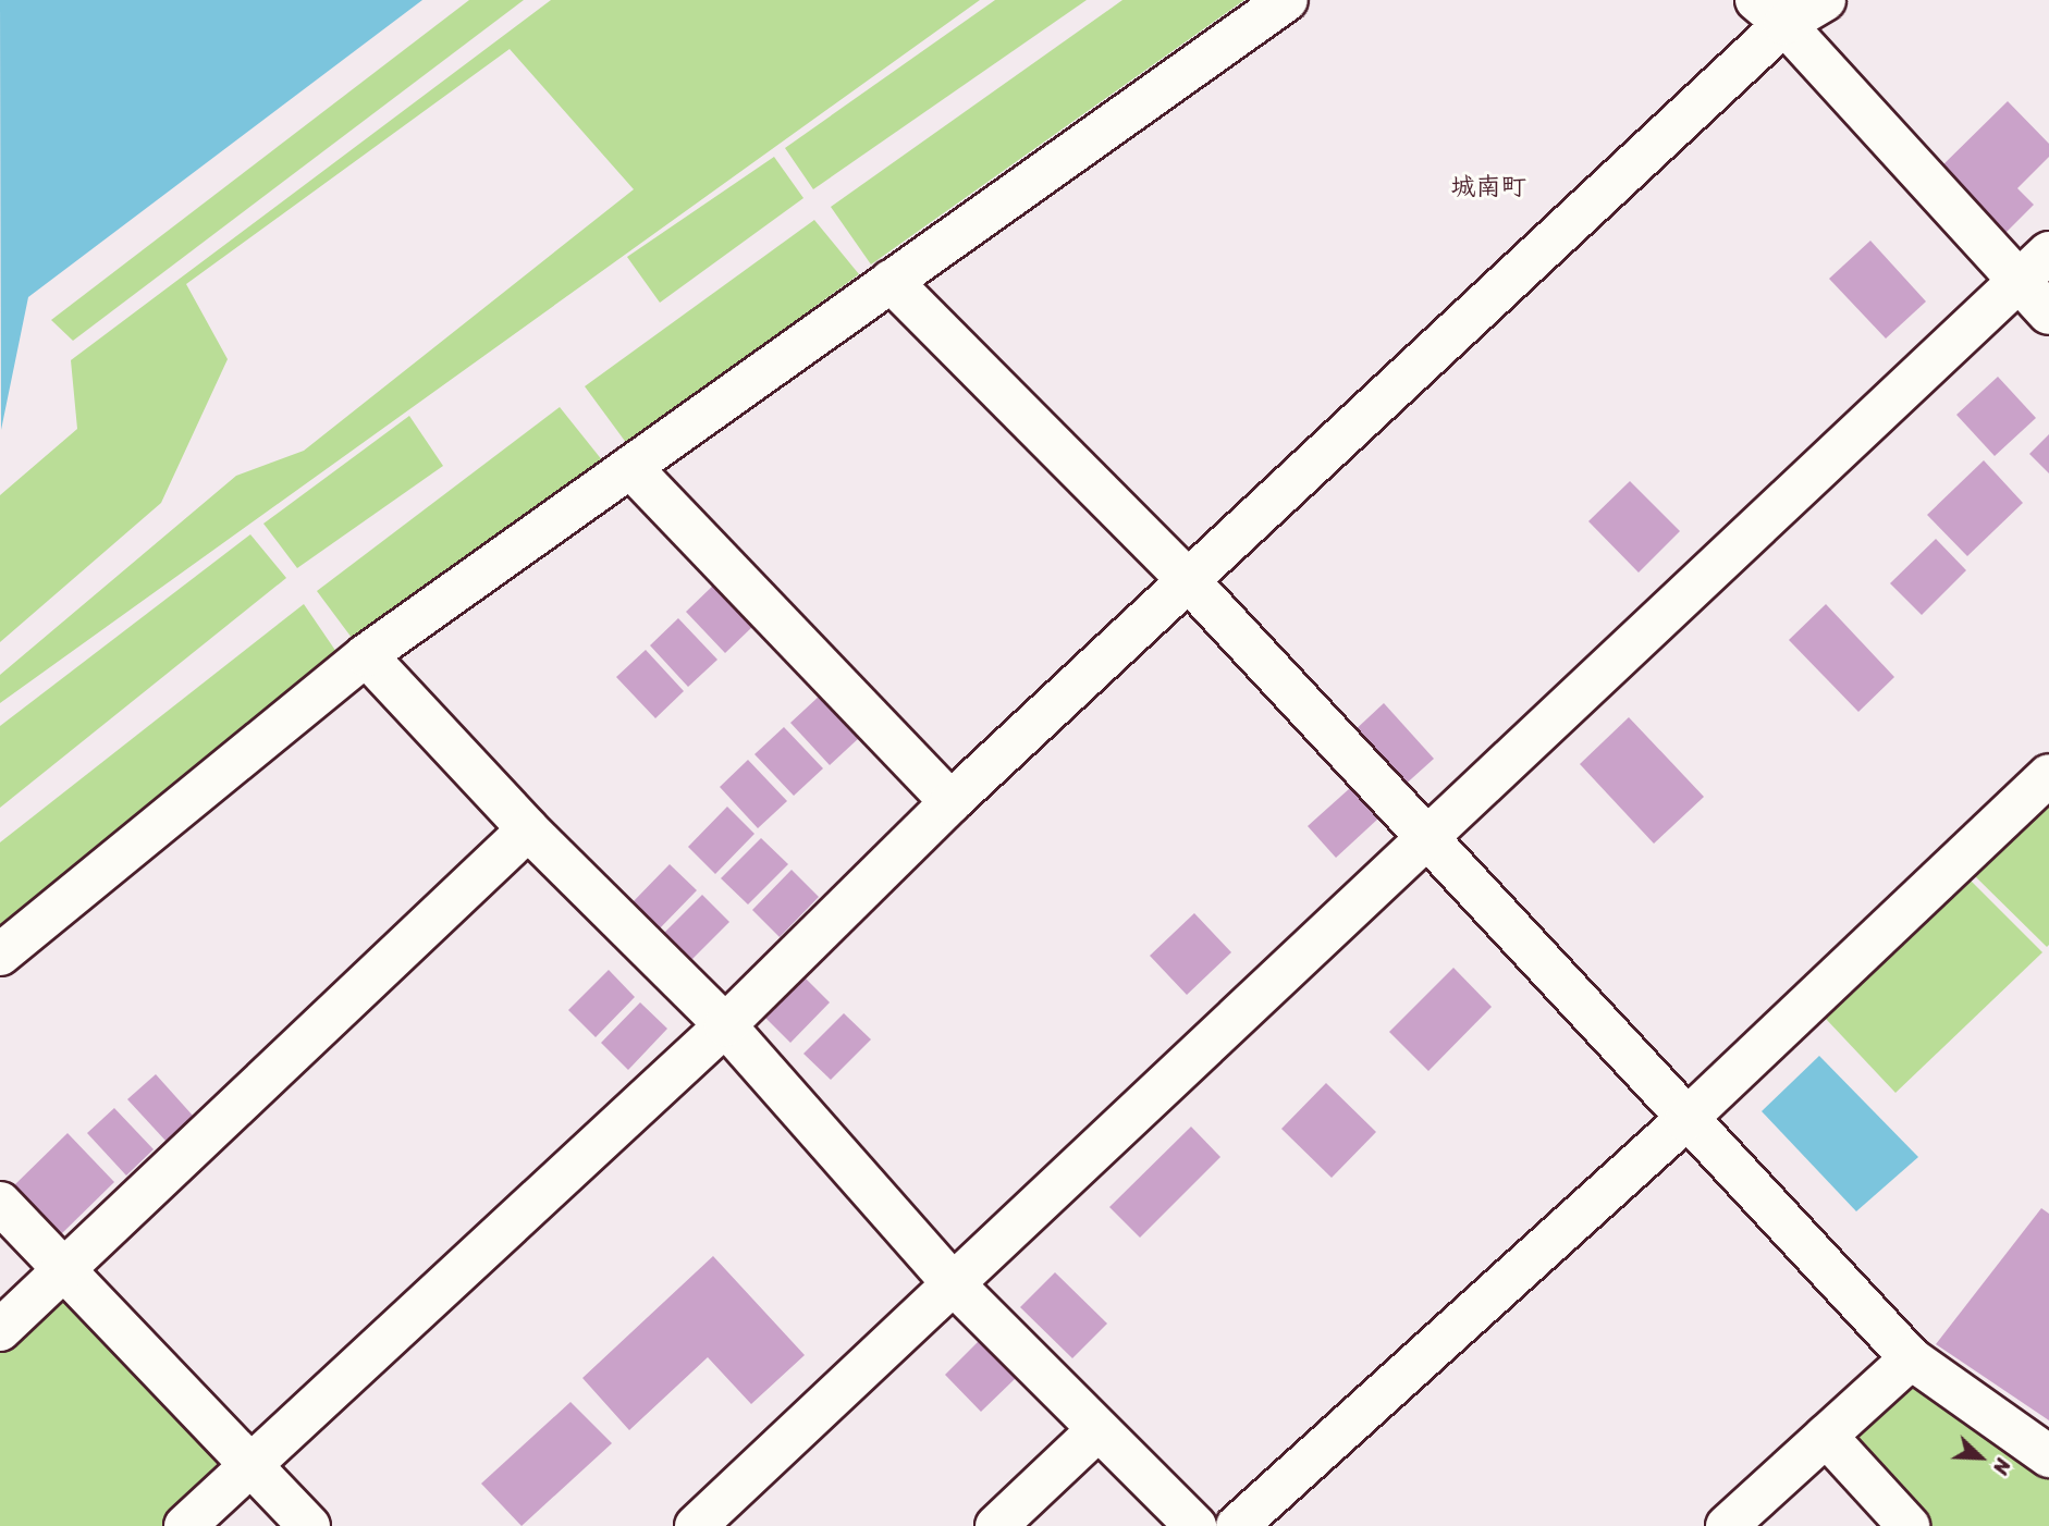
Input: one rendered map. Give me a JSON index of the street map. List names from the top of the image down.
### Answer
{
  "districts": ["城南町"],
  "north": "bottom right"
}
